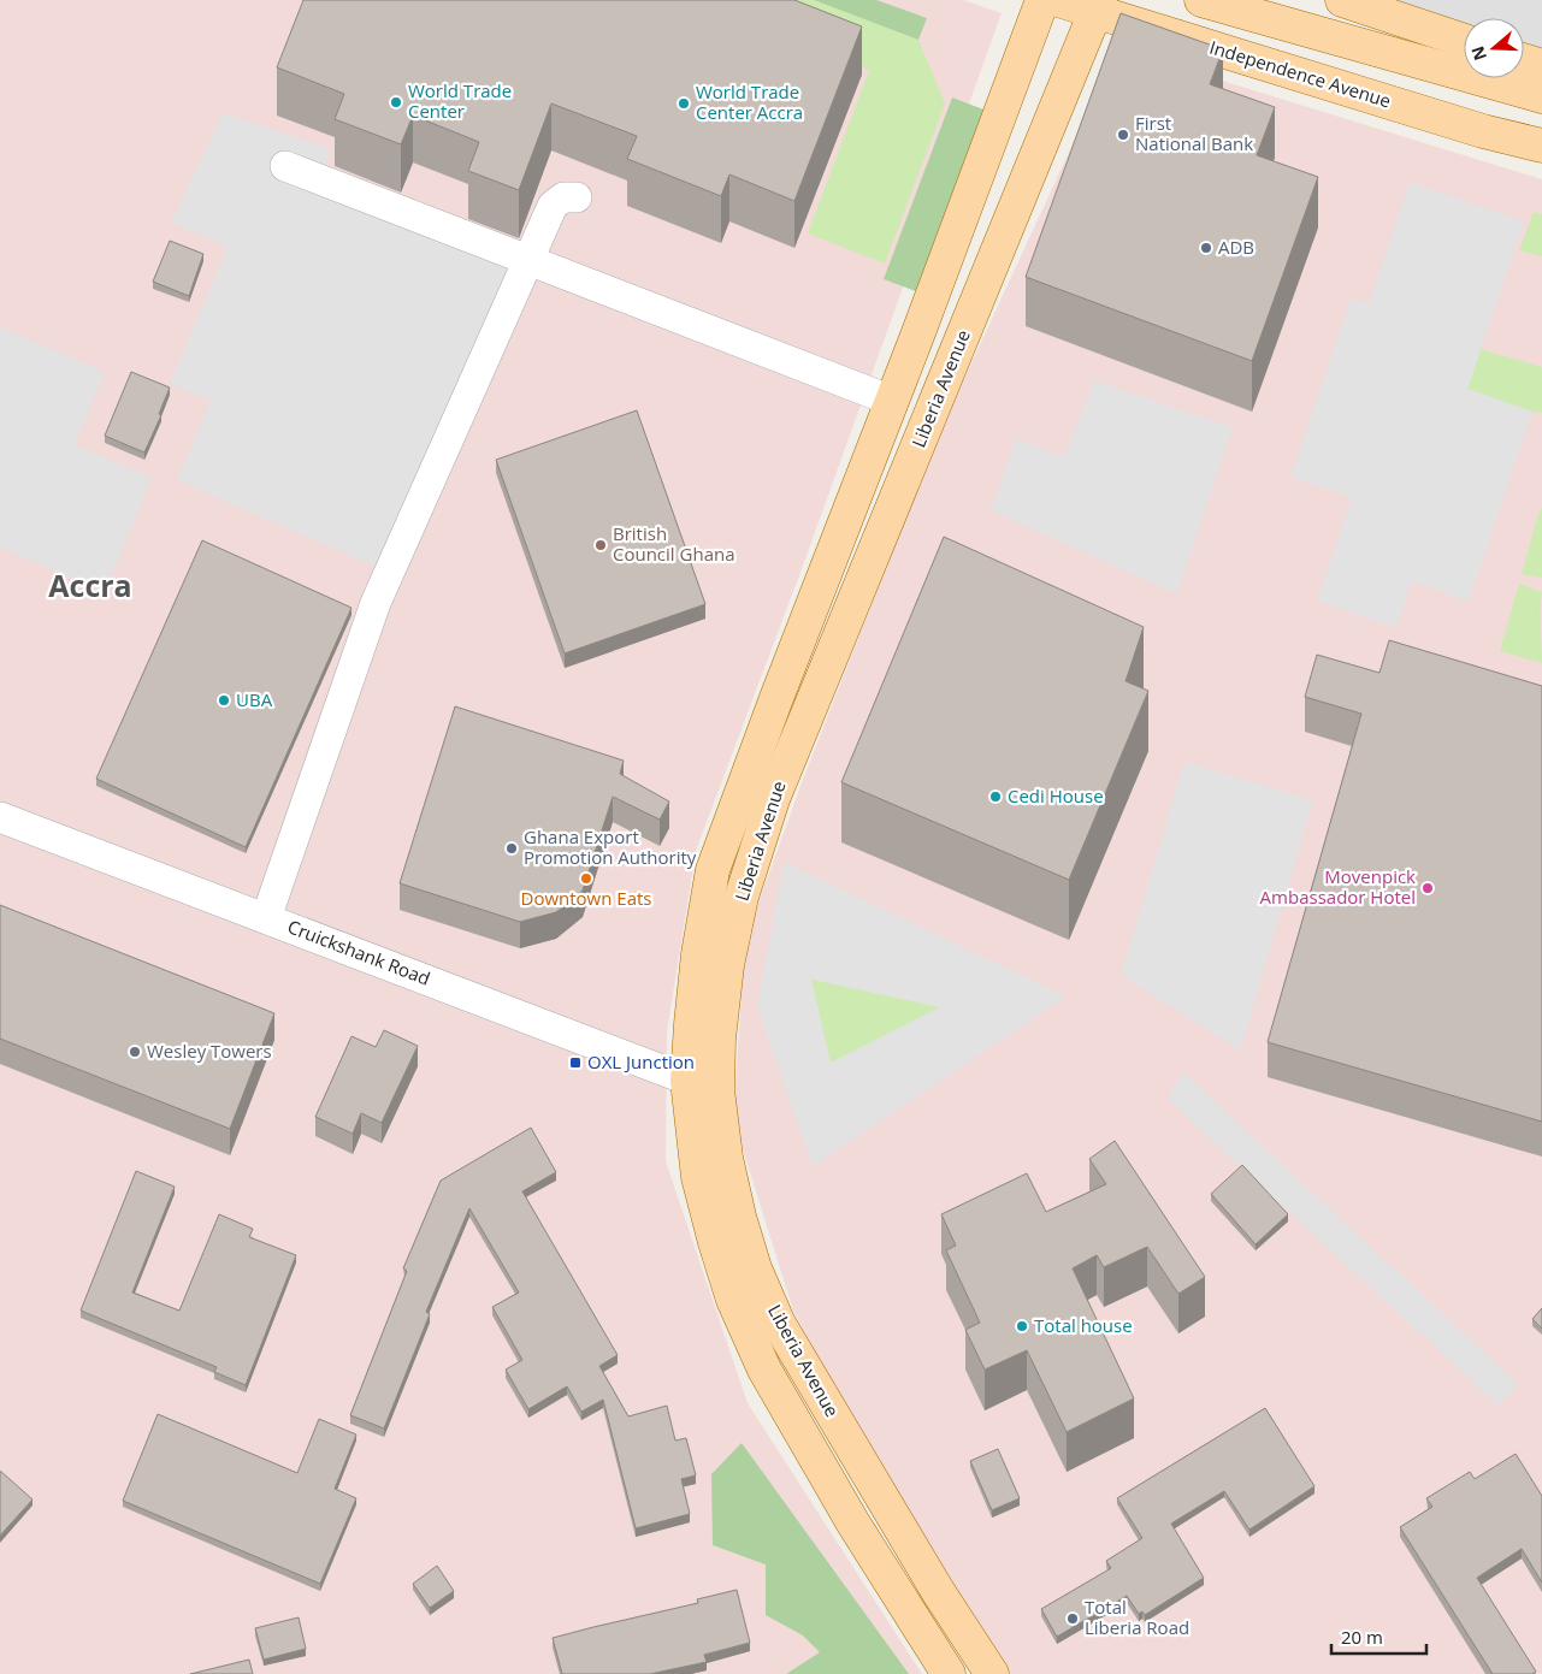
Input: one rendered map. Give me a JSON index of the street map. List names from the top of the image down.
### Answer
{
  "streets": {
    "main road": ["Independence Avenue", "Liberia Avenue"],
    "street": ["Cruickshank Road"]
  },
  "crossings": [
    ["Independence Avenue", "Liberia Avenue"],
    ["Liberia Avenue", "Cruickshank Road"]
  ],
  "districts": ["Accra"],
  "places": {
    "other": [
      "World Trade Center",
      "World Trade Center Accra",
      "First National Bank",
      "ADB",
      "British Council Ghana",
      "UBA",
      "Cedi House",
      "Ghana Export Promotion Authority",
      "Downtown Eats",
      "Movenpick Ambassador Hotel",
      "Wesley Towers",
      "Total house",
      "Total Liberia Road"
    ],
    "transit": ["OXL Junction"]
  },
  "scale_bar": "20 m",
  "north": "left"
}
